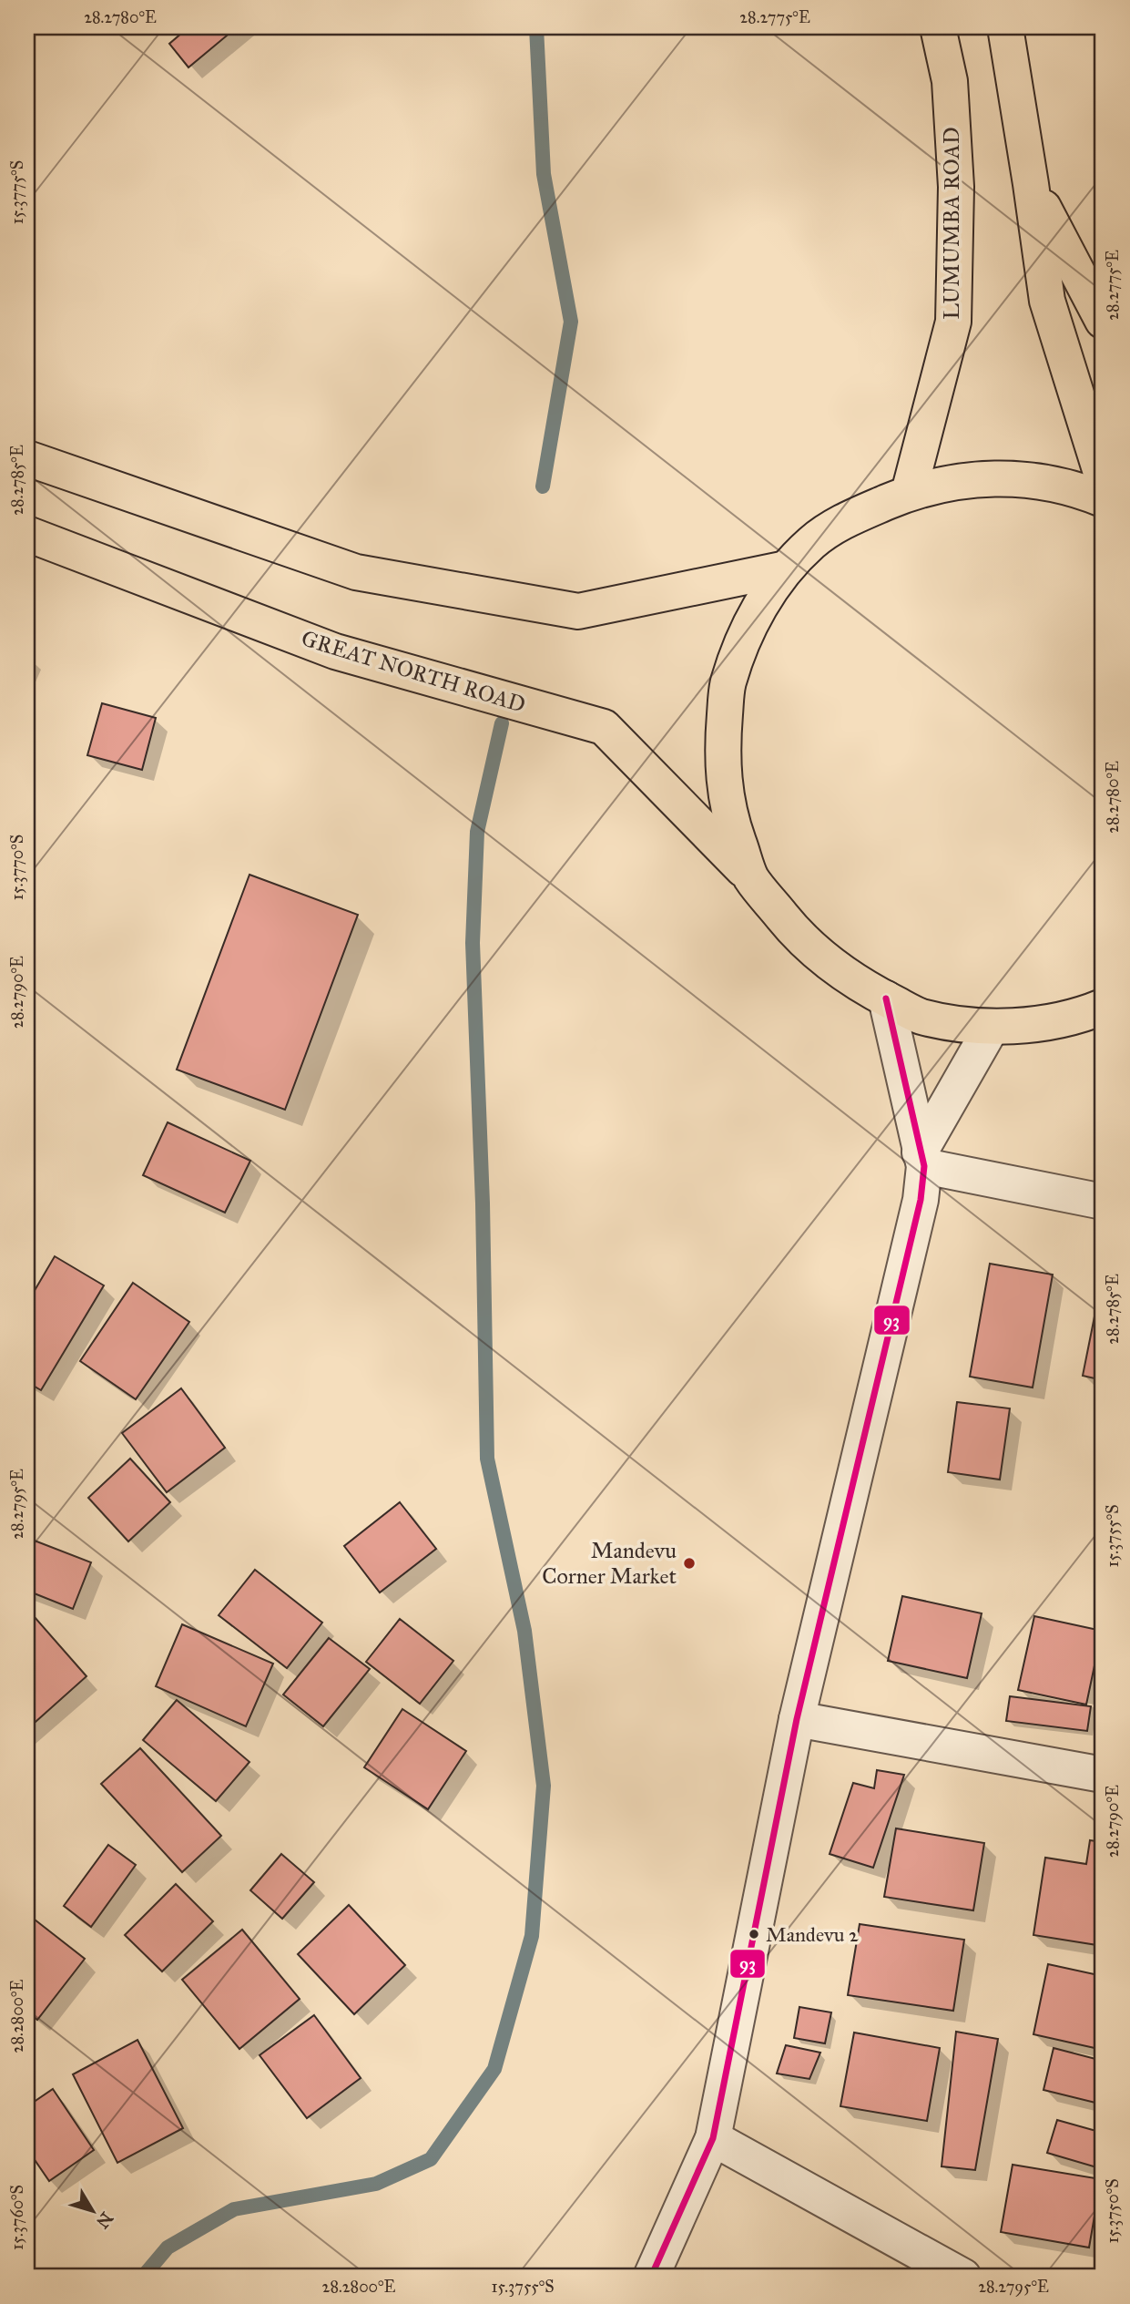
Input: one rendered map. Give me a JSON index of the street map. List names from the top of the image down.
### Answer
{
  "streets": {
    "main road": ["LUMUMBA ROAD", "GREAT NORTH ROAD"]
  },
  "places": ["Mandevu Corner Market", "Mandevu 2"],
  "lines": ["transit line 93"],
  "north": "bottom right",
  "coordinates": [
    "28.2780°E",
    "28.2775°E",
    "15.3775°S",
    "28.2785°E",
    "15.3770°S",
    "28.2790°E",
    "28.2795°E",
    "15.3755°S",
    "28.2800°E",
    "15.3750°S",
    "15.3760°S"
  ]
}
